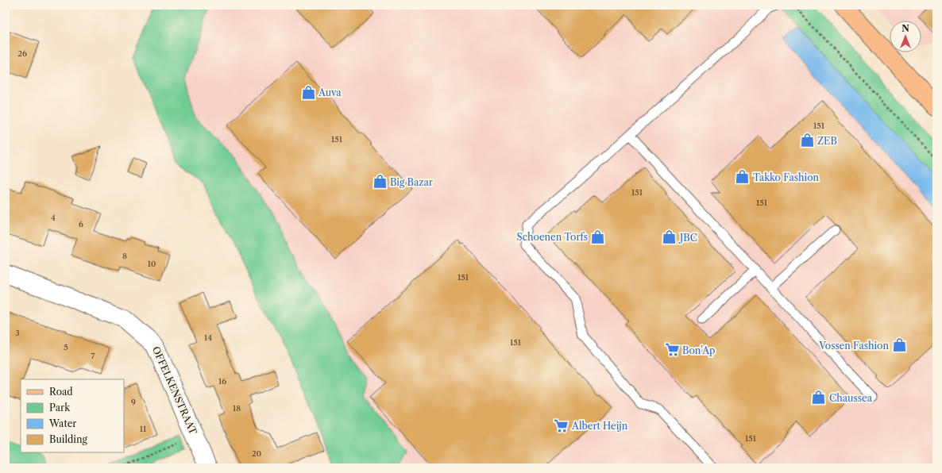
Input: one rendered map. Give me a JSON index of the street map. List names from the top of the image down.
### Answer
{
  "streets": {
    "street": ["OFFELKENSTRAAT"]
  },
  "places": {
    "shop": [
      "Auva",
      "ZEB",
      "Takko Fashion",
      "Big Bazar",
      "Schoenen Torfs",
      "JBC",
      "Vossen Fashion",
      "Chaussea"
    ],
    "supermarket": ["Bon’Ap", "Albert Heijn"]
  },
  "house_numbers": [
    "26",
    "151",
    "151",
    "151",
    "151",
    "4",
    "6",
    "8",
    "10",
    "151",
    "3",
    "14",
    "151",
    "5",
    "7",
    "16",
    "9",
    "18",
    "11",
    "151",
    "20"
  ],
  "legend": [
    "Road",
    "Park",
    "Water",
    "Building"
  ],
  "north": "top"
}
